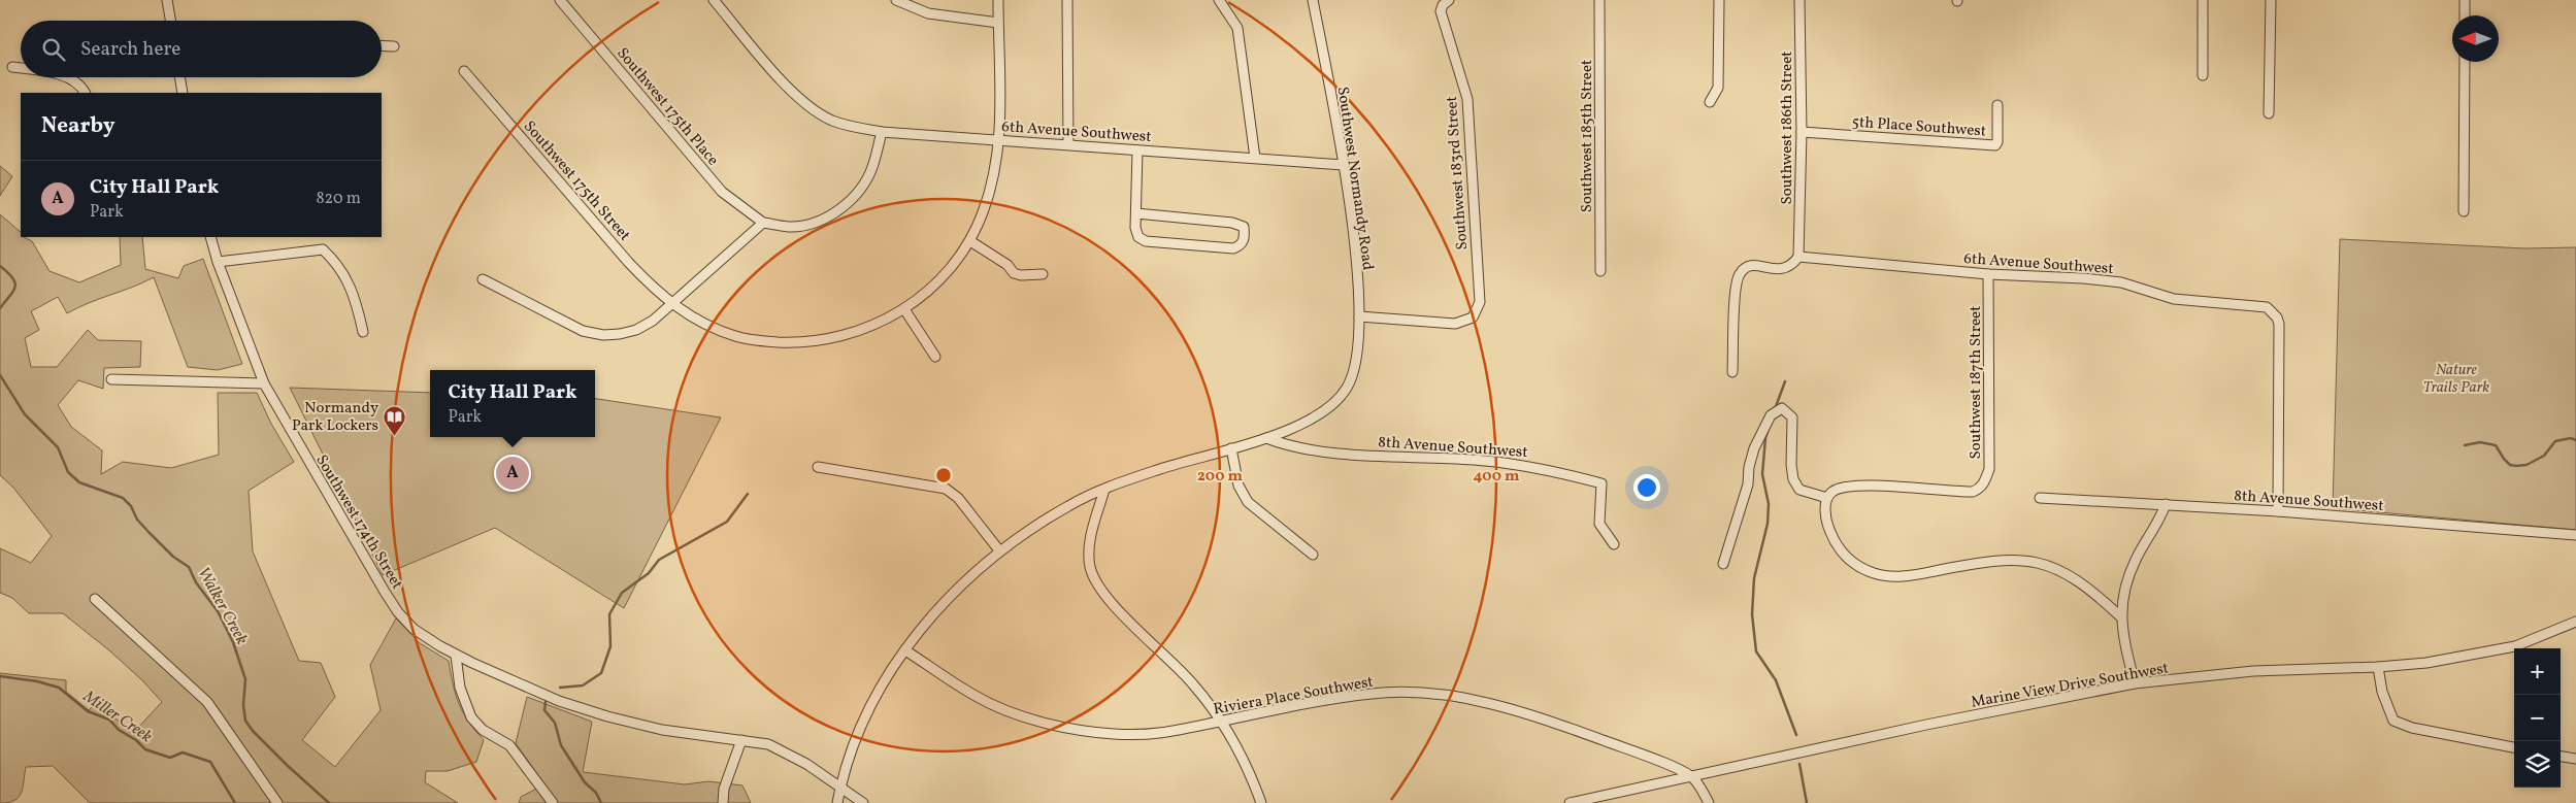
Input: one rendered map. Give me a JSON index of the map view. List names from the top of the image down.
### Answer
{
  "streets": {
    "street": [
      "Southwest 175th Place",
      "5th Place Southwest",
      "Southwest 186th Street",
      "6th Avenue Southwest",
      "Southwest 185th Street",
      "Southwest 183rd Street",
      "Southwest Normandy Road",
      "Southwest 175th Street",
      "Southwest 187th Street",
      "8th Avenue Southwest",
      "Southwest 174th Street",
      "Marine View Drive Southwest",
      "Riviera Place Southwest"
    ]
  },
  "crossings": [
    ["5th Place Southwest", "Southwest 186th Street"],
    ["Southwest 186th Street", "6th Avenue Southwest"],
    ["6th Avenue Southwest", "Southwest Normandy Road"],
    ["6th Avenue Southwest", "Southwest 175th Street"],
    ["6th Avenue Southwest", "Southwest 187th Street"],
    ["6th Avenue Southwest", "8th Avenue Southwest"],
    ["Southwest 183rd Street", "Southwest Normandy Road"],
    ["Southwest Normandy Road", "8th Avenue Southwest"],
    ["Southwest Normandy Road", "Riviera Place Southwest"],
    ["Marine View Drive Southwest", "Riviera Place Southwest"]
  ],
  "water": ["Walker Creek", "Miller Creek"],
  "parks": ["Nature Trails Park"],
  "places": {
    "library": ["Normandy Park Lockers"]
  },
  "north": "left",
  "page": {
    "search": "Search here",
    "heading": "Nearby",
    "list": [
      {
        "mark": "A",
        "name": "City Hall Park",
        "note": "Park",
        "value": "820 m"
      }
    ],
    "popup": ["City Hall Park", "Park"],
    "pins": "A",
    "map_buttons": ["+", "−"]
  },
  "rings": ["200 m", "400 m"]
}
